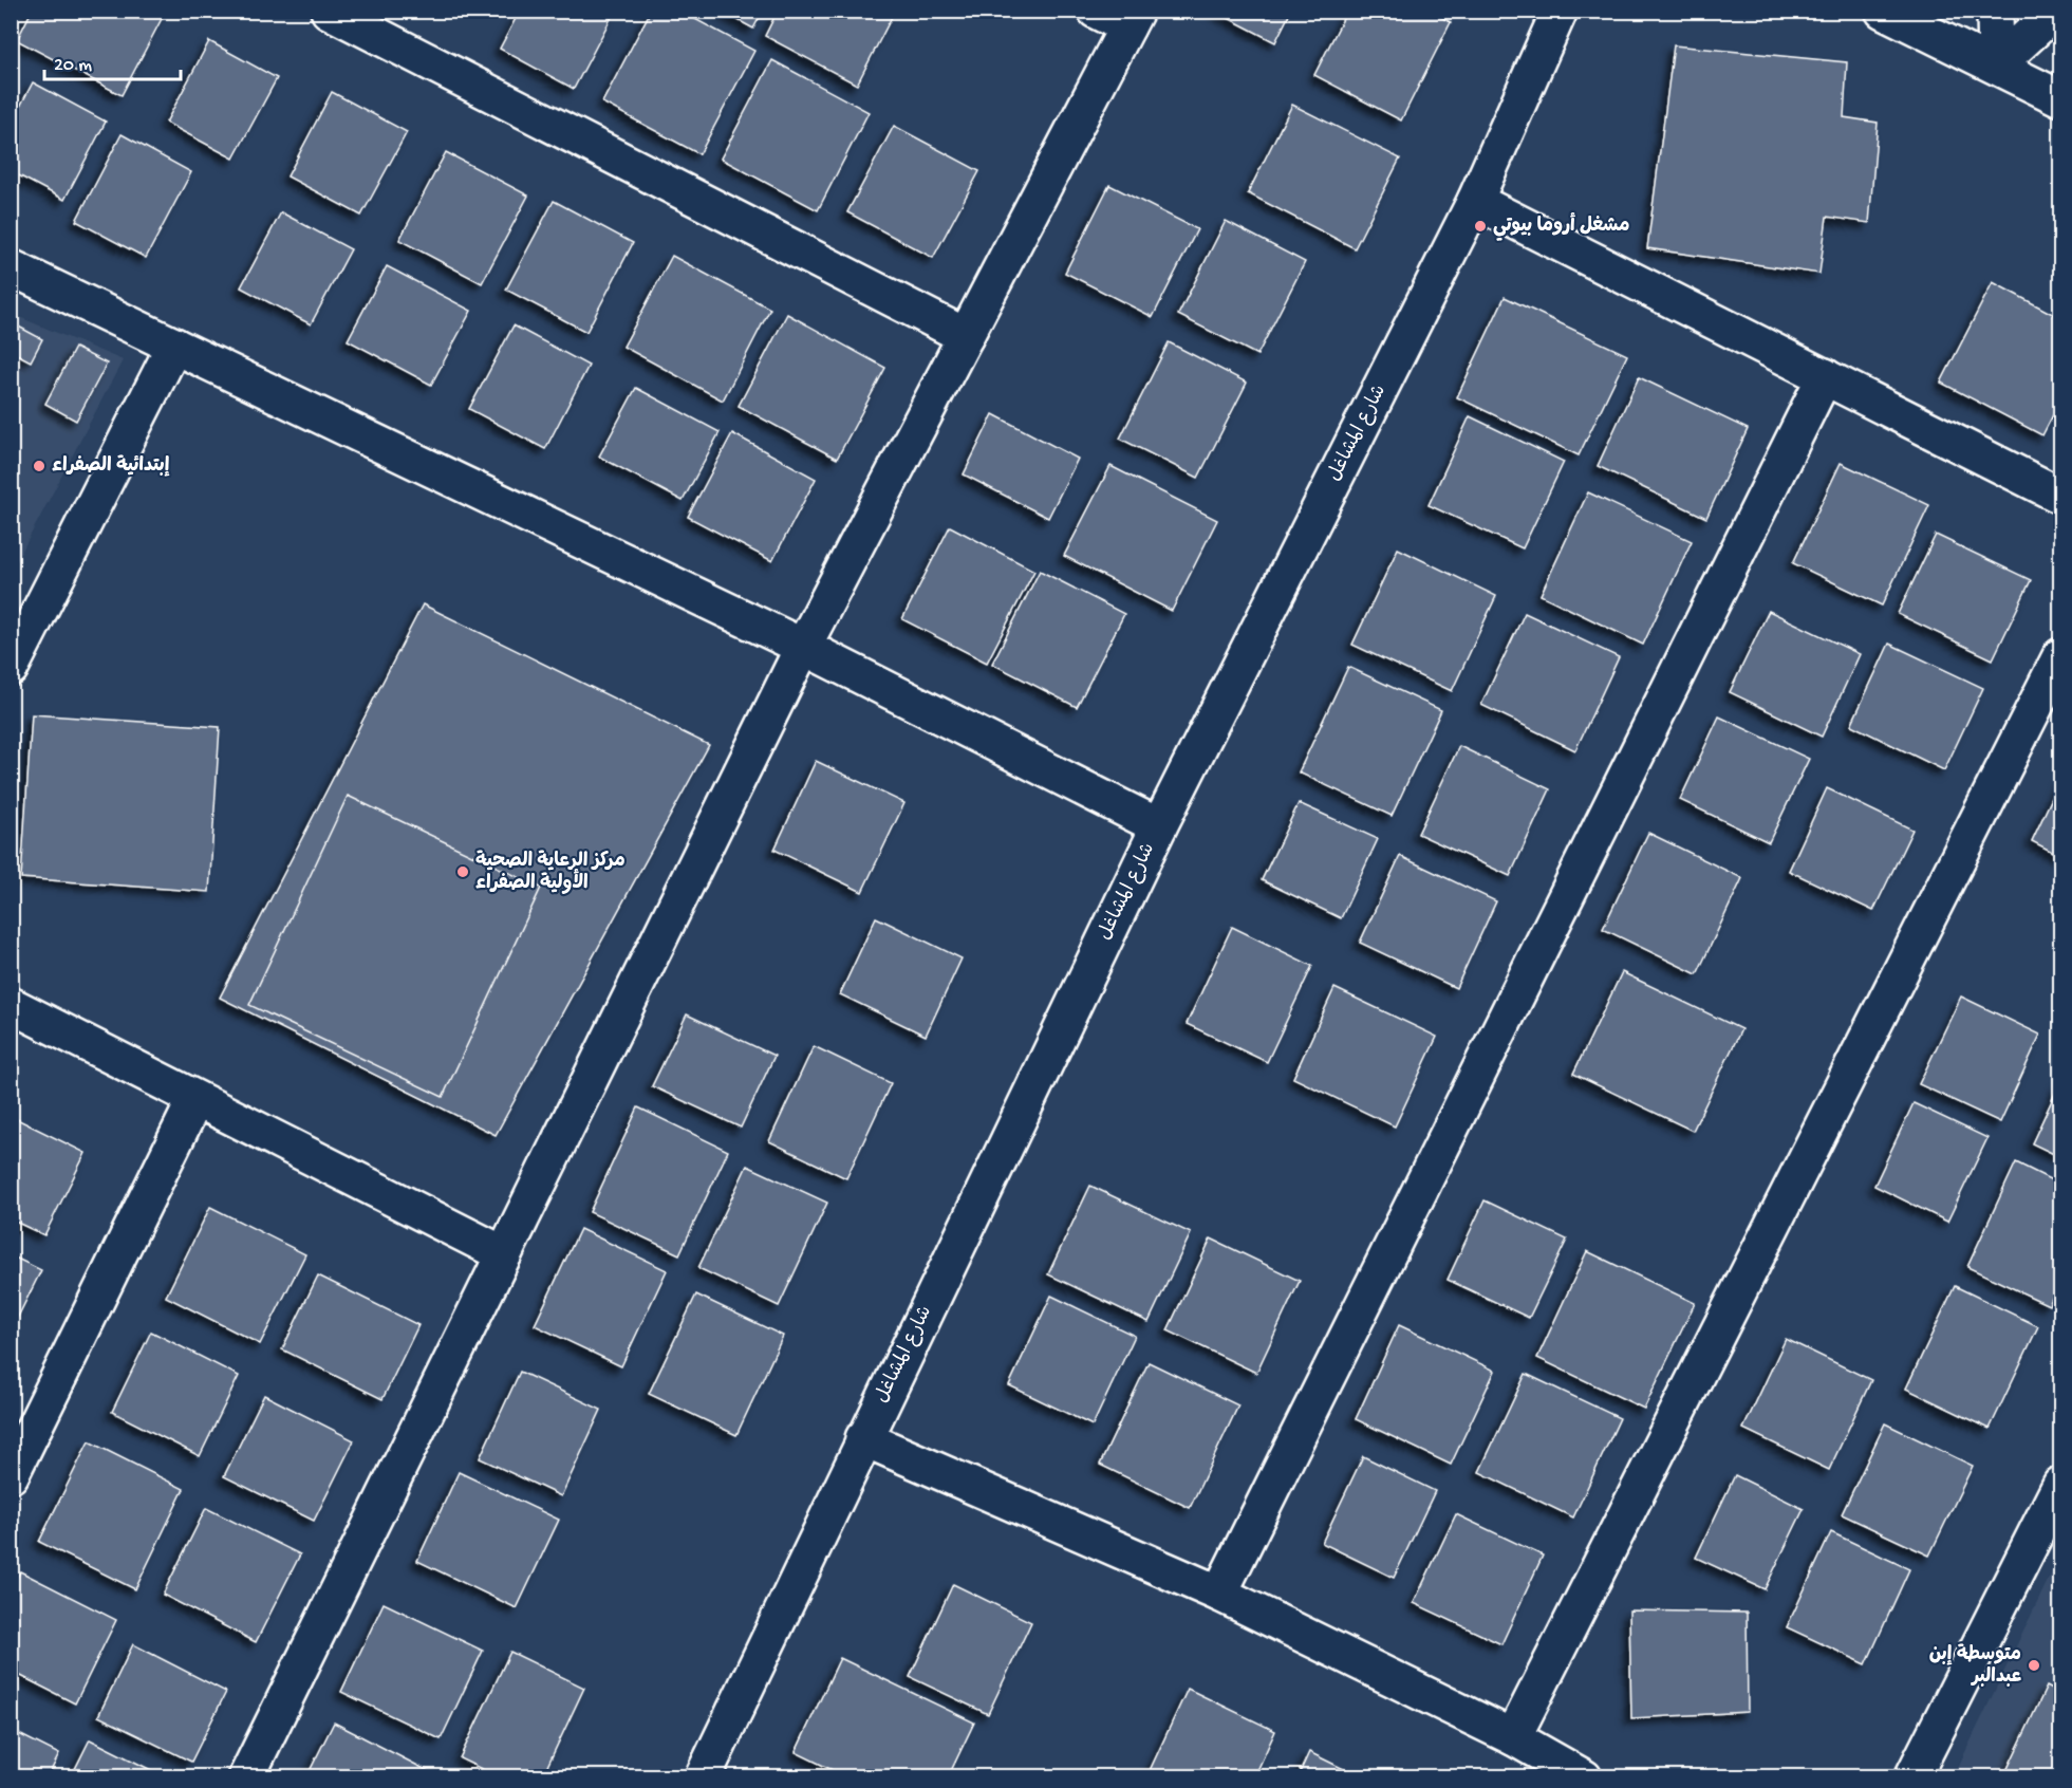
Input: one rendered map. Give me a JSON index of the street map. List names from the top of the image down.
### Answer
{
  "streets": {
    "street": ["شارع المشاغل"]
  },
  "places": [
    "مشغل أروما بيوتي",
    "إبتدائية الصفراء",
    "مركز الرعاية الصحية الأولية الصفراء",
    "متوسطة إبن عبدالبر"
  ],
  "scale_bar": "20 m"
}
